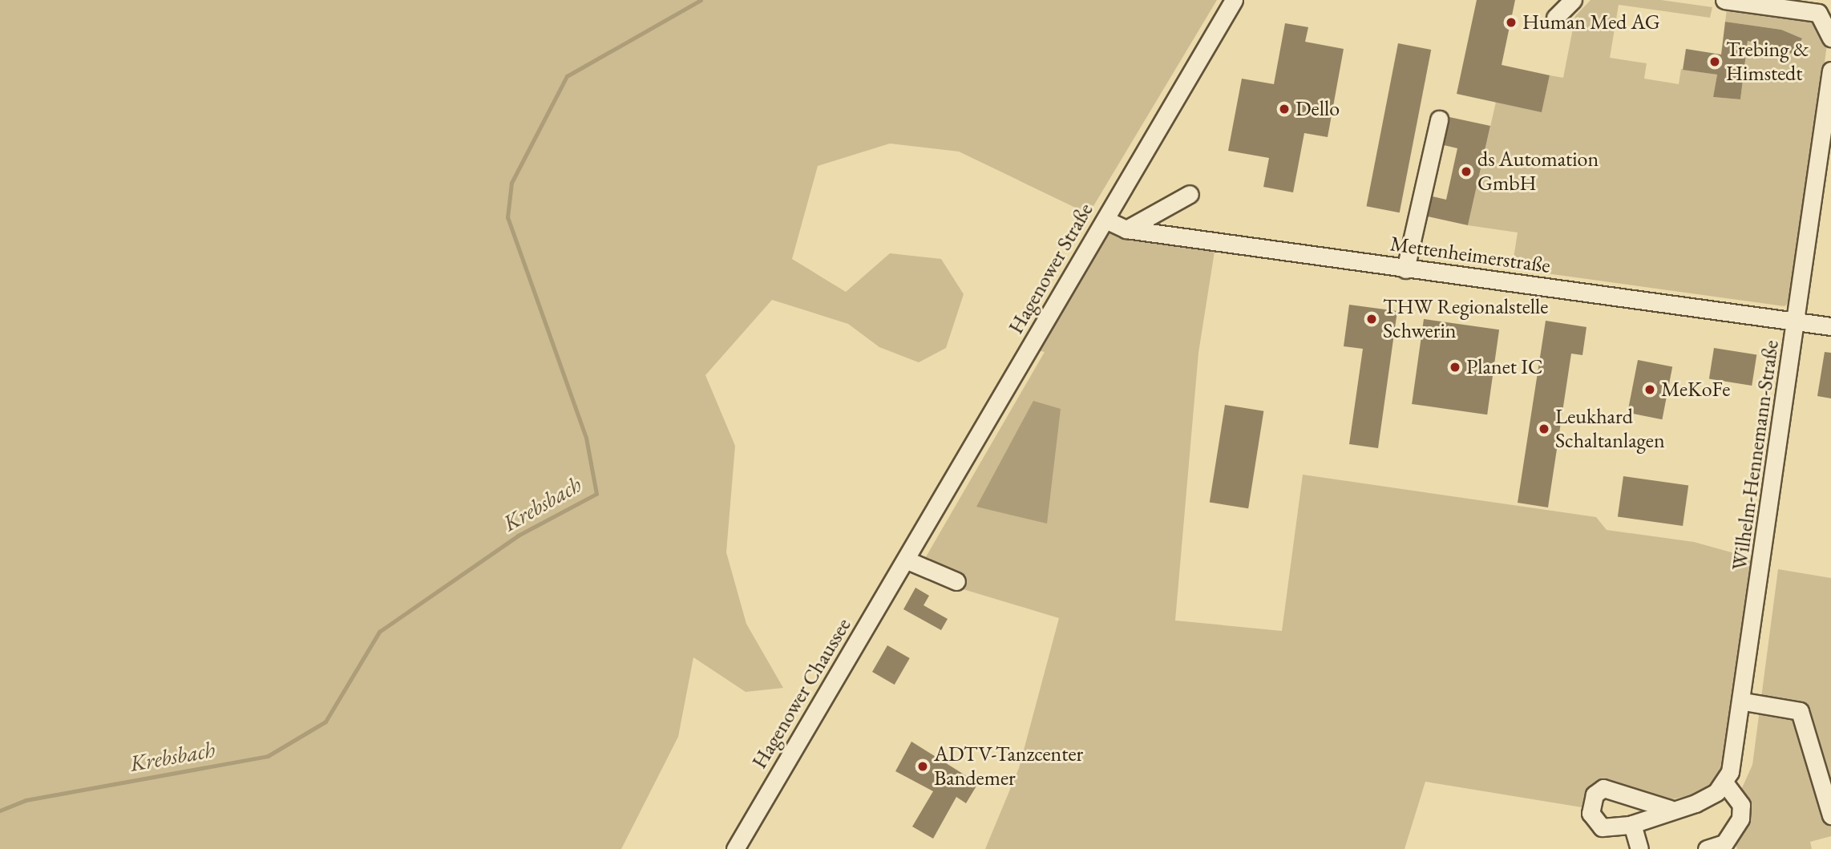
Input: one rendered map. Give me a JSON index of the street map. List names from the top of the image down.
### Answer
{
  "streets": {
    "street": [
      "Mettenheimerstraße",
      "Hagenower Straße",
      "Wilhelm-Hennemann-Straße",
      "Hagenower Chaussee"
    ]
  },
  "crossings": [
    ["Mettenheimerstraße", "Hagenower Straße"],
    ["Mettenheimerstraße", "Wilhelm-Hennemann-Straße"],
    ["Hagenower Straße", "Hagenower Chaussee"]
  ],
  "water": ["Krebsbach"],
  "places": [
    "Human Med AG",
    "Trebing & Himstedt",
    "Dello",
    "ds Automation GmbH",
    "THW Regionalstelle Schwerin",
    "Planet IC",
    "MeKoFe",
    "Leukhard Schaltanlagen",
    "ADTV-Tanzcenter Bandemer"
  ]
}
